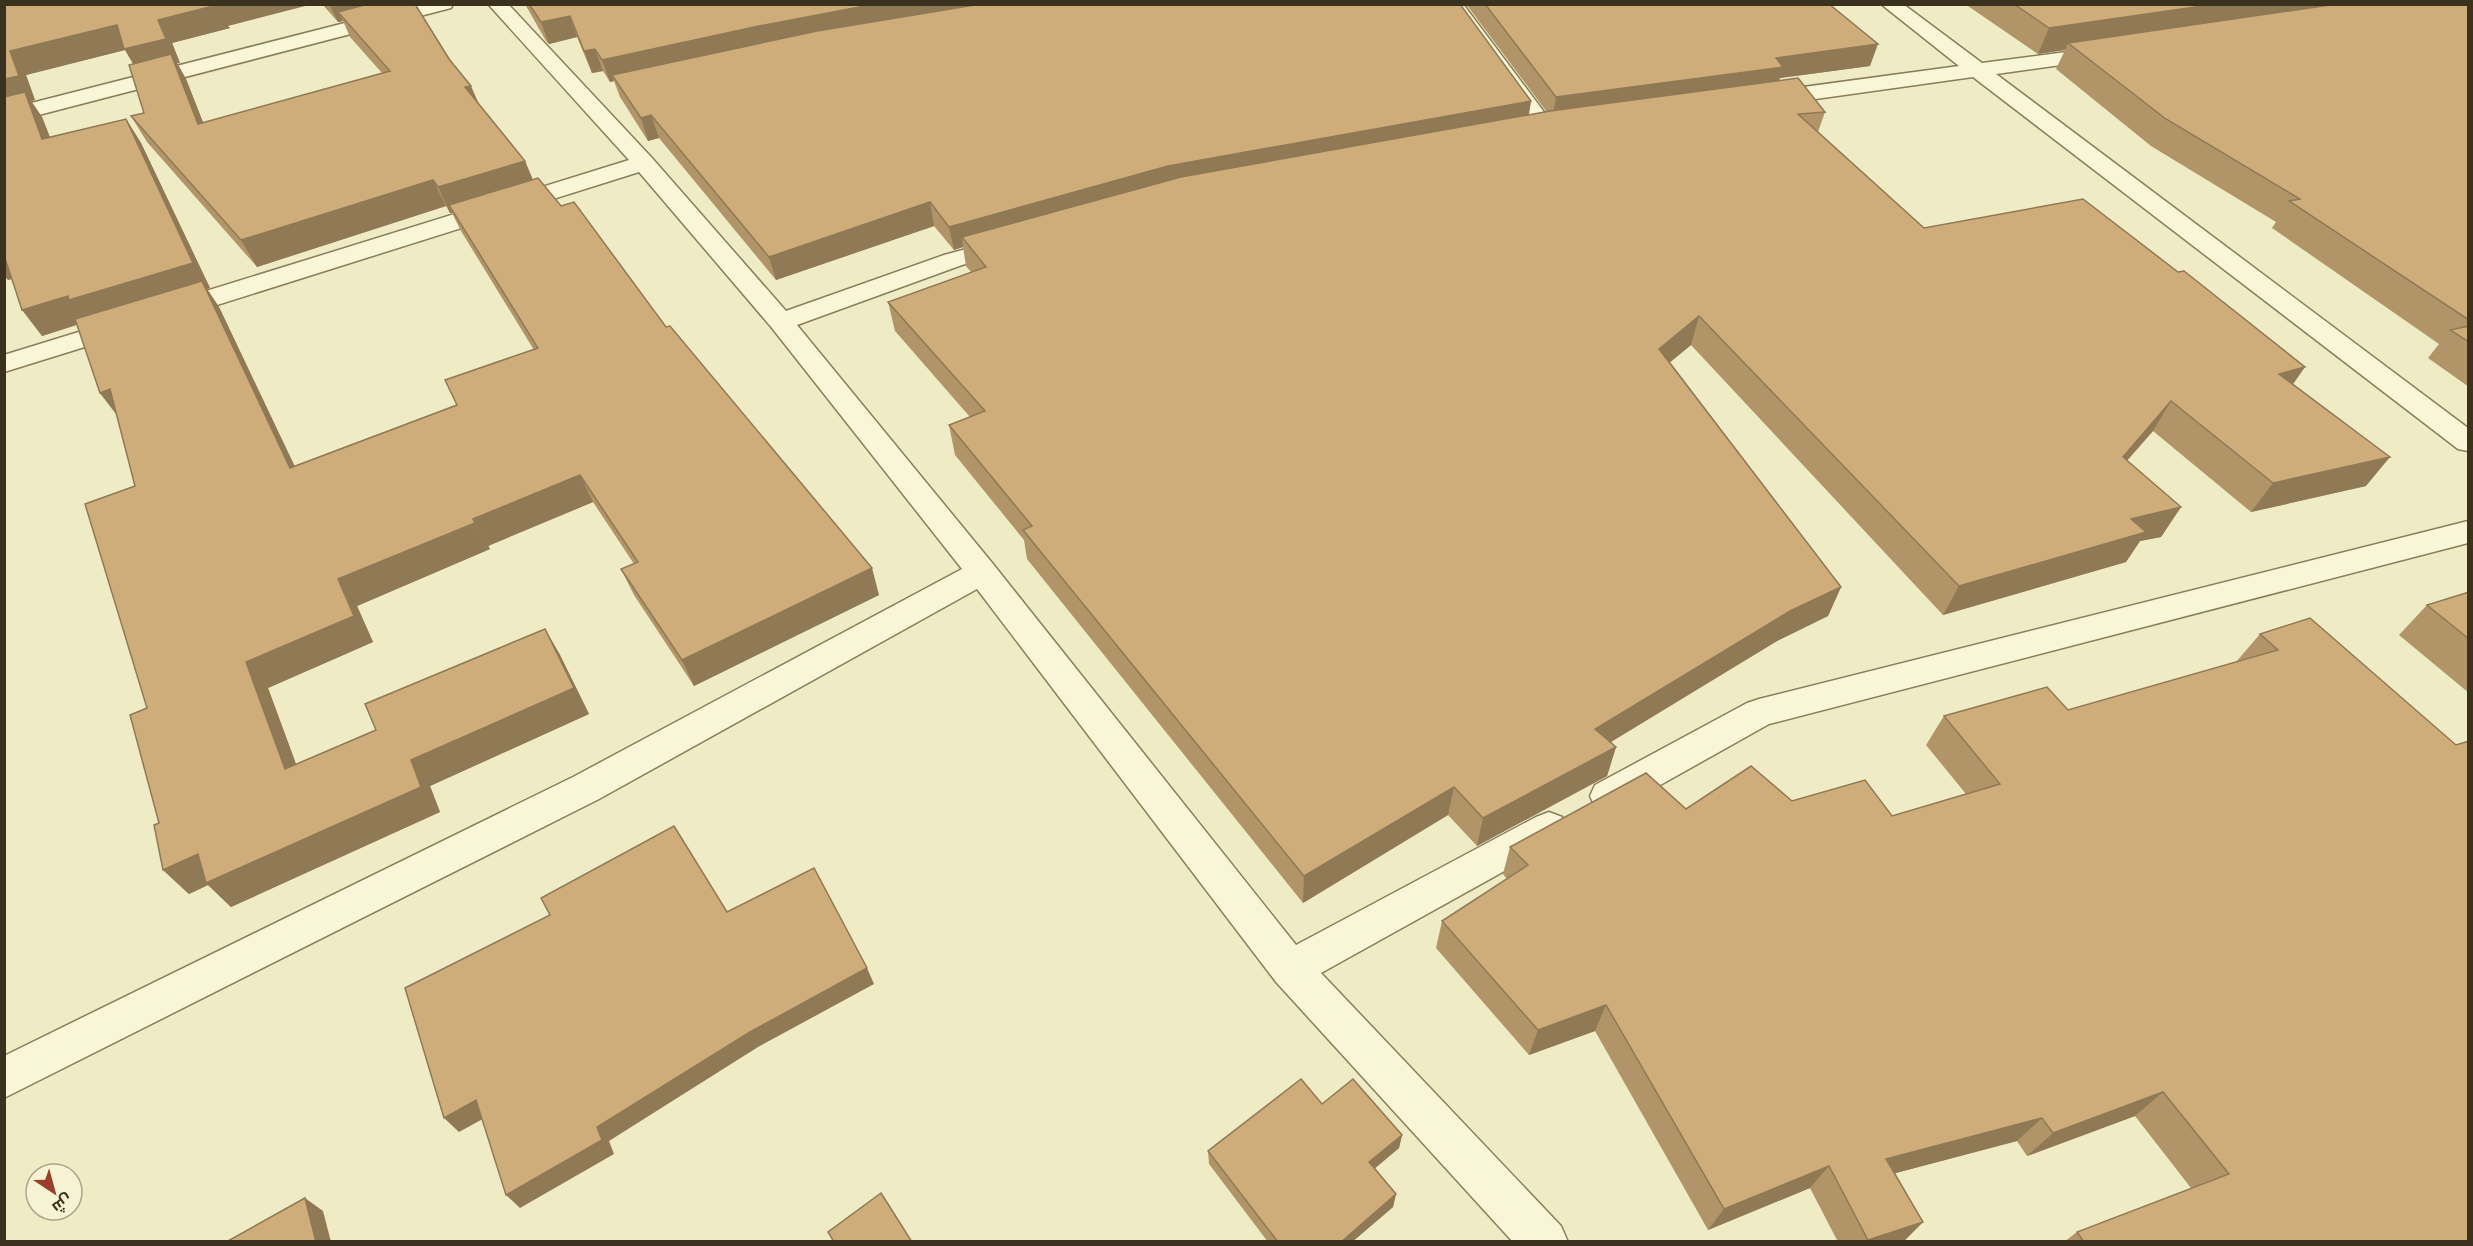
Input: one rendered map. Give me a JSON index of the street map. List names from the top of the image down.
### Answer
{
  "north": "bottom right"
}
